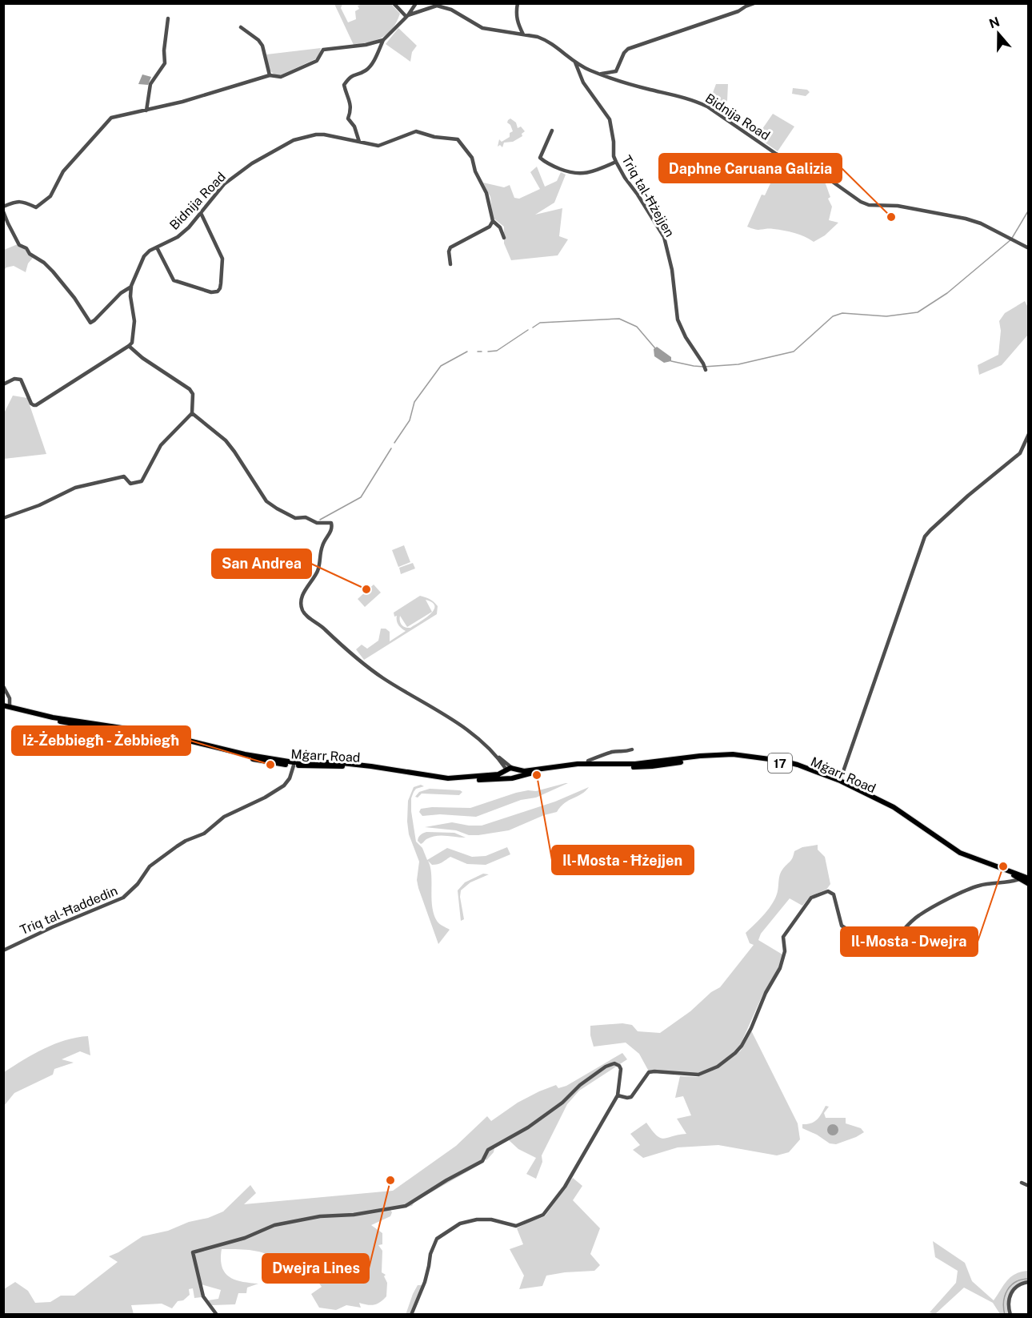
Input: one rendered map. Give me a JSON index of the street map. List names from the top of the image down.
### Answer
{
  "streets": {
    "main road": ["Mġarr Road", "17"],
    "street": ["Bidnija Road", "Triq tal-Ħżejjen", "Triq tal-Ħaddedin"]
  },
  "crossings": [
    ["Bidnija Road", "Triq tal-Ħżejjen"],
    ["Mġarr Road", "Triq tal-Ħaddedin"]
  ],
  "places": [
    "Daphne Caruana Galizia",
    "San Andrea",
    "Iż-Żebbiegħ - Żebbiegħ",
    "Il-Mosta - Ħżejjen",
    "Il-Mosta - Dwejra",
    "Dwejra Lines"
  ],
  "north": "top"
}
